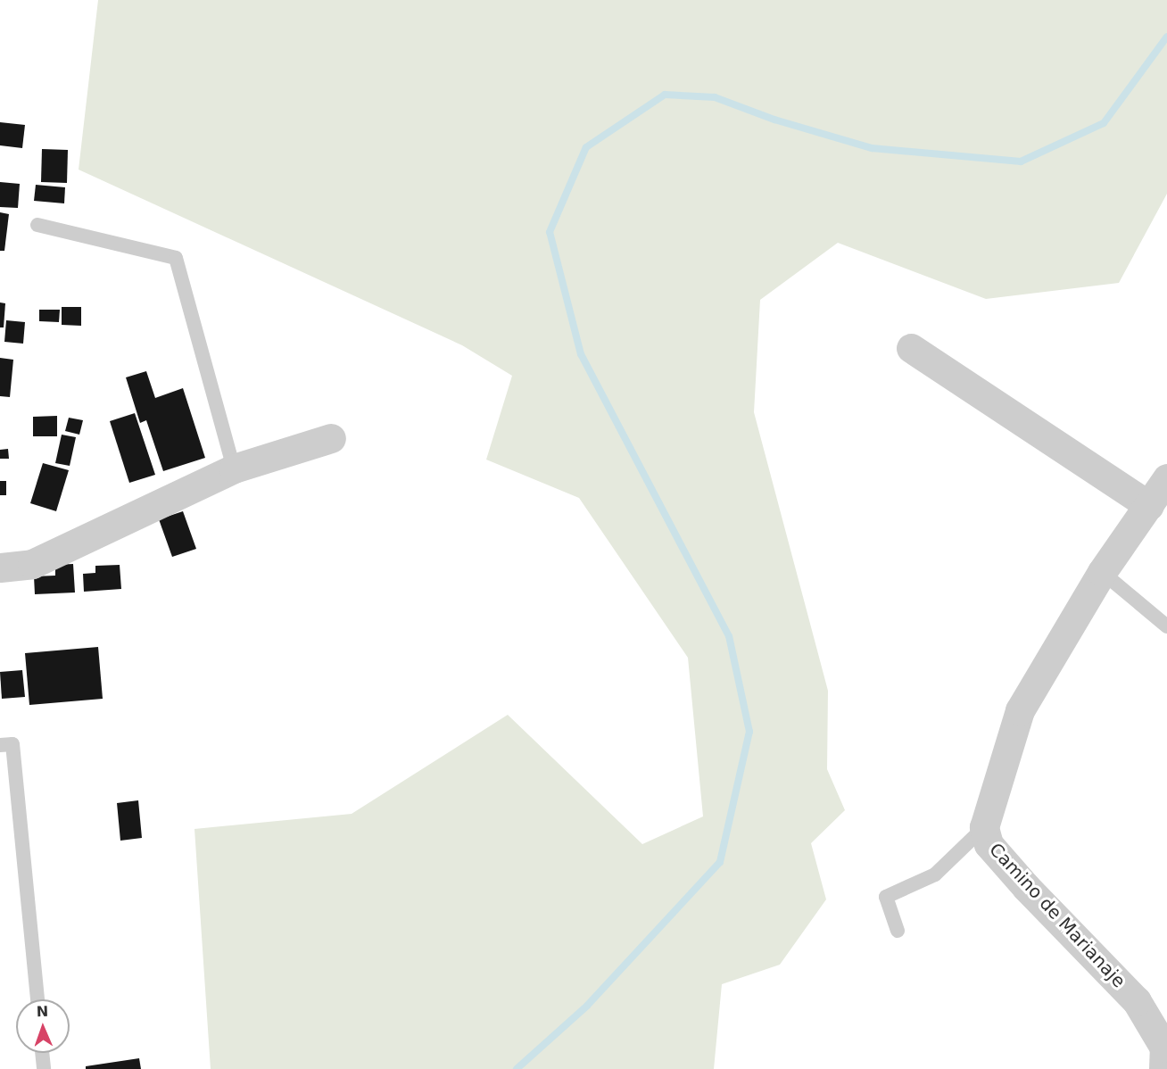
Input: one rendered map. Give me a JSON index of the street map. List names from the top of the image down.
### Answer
{
  "streets": {
    "street": ["Camino de Marianaje"]
  },
  "north": "top"
}
